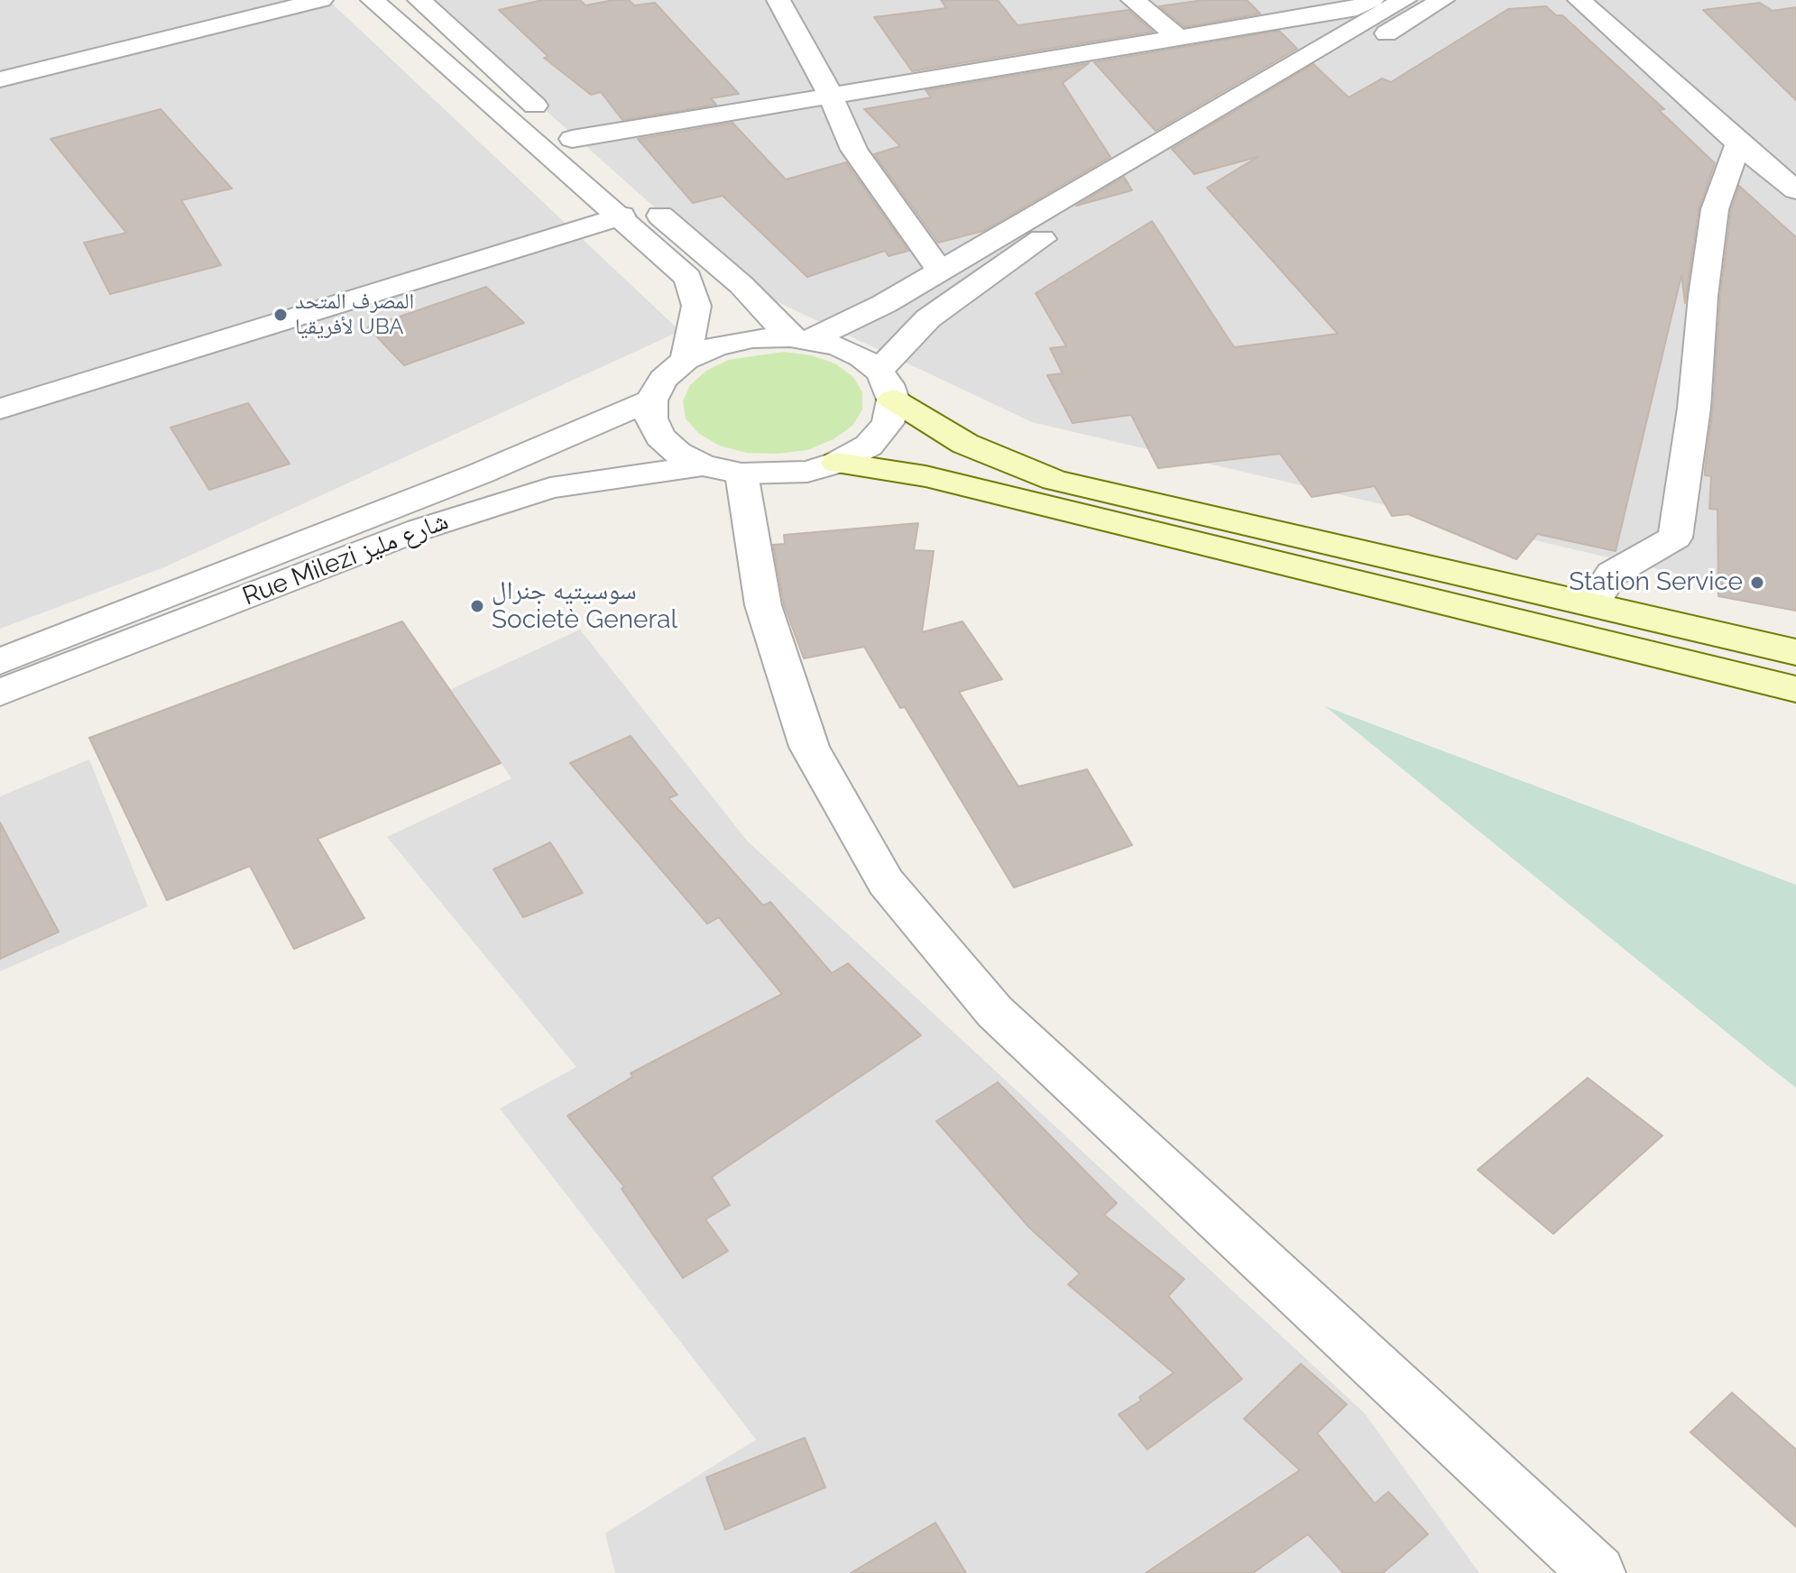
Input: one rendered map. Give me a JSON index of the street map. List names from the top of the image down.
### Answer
{
  "streets": {
    "street": ["Rue Milezi شارع مليز"]
  },
  "places": ["المصرف المتحد لأفريقيا UBA", "Station Service", "سوسيتيه جنرال Societè General"]
}
